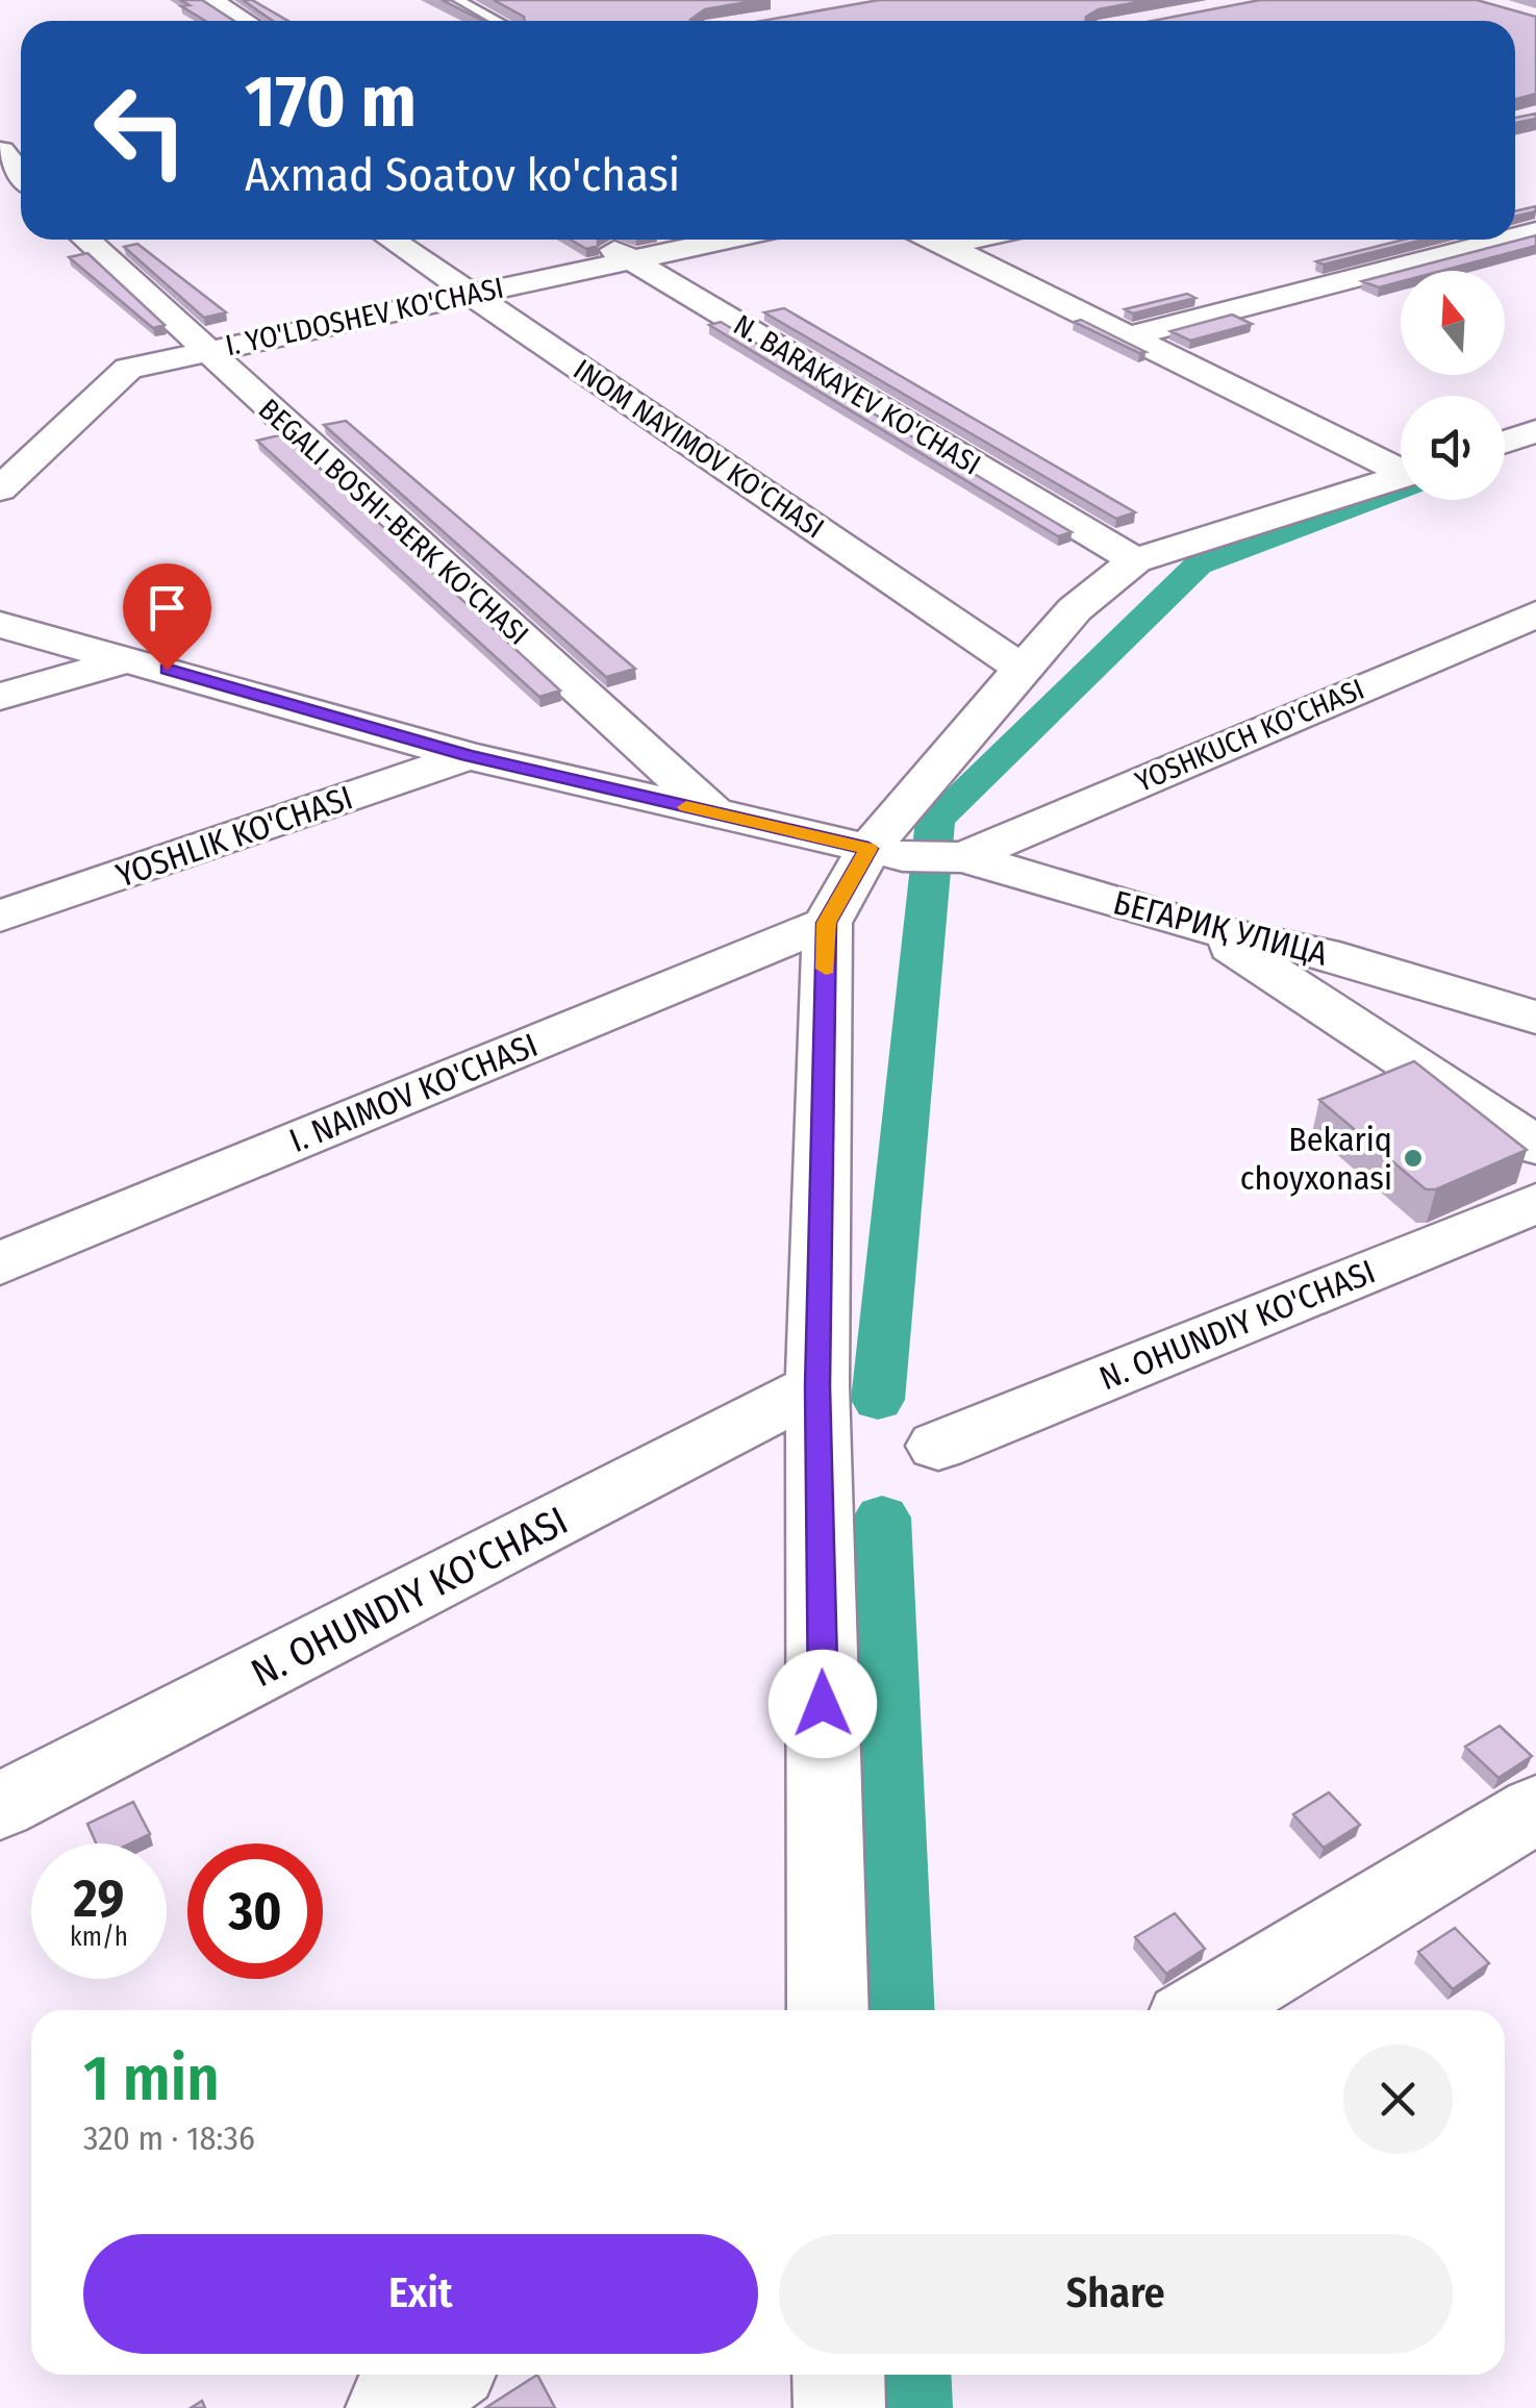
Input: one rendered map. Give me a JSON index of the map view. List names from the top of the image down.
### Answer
{
  "streets": {
    "street": [
      "I. YO'LDOSHEV KO'CHASI",
      "N. BARAKAYEV KO'CHASI",
      "INOM NAYIMOV KO'CHASI",
      "BEGALI BOSHI-BERK KO'CHASI",
      "YOSHKUCH KO'CHASI",
      "YOSHLIK KO'CHASI",
      "БЕГАРИҚ УЛИЦА",
      "I. NAIMOV KO'CHASI",
      "N. OHUNDIY KO'CHASI"
    ]
  },
  "crossings": [
    ["I. YO'LDOSHEV KO'CHASI", "N. BARAKAYEV KO'CHASI"],
    ["I. YO'LDOSHEV KO'CHASI", "INOM NAYIMOV KO'CHASI"],
    ["I. YO'LDOSHEV KO'CHASI", "BEGALI BOSHI-BERK KO'CHASI"],
    ["BEGALI BOSHI-BERK KO'CHASI", "БЕГАРИҚ УЛИЦА"],
    ["YOSHKUCH KO'CHASI", "БЕГАРИҚ УЛИЦА"],
    ["YOSHLIK KO'CHASI", "БЕГАРИҚ УЛИЦА"]
  ],
  "places": ["Bekariq choyxonasi"],
  "north": "top",
  "page": {
    "turn": ["170 m", "Axmad Soatov ko'chasi"],
    "speed": "29 km/h",
    "limit": "30",
    "heading": ["1 min", "320 m · 18:36"],
    "buttons": ["Exit", "Share"]
  }
}
